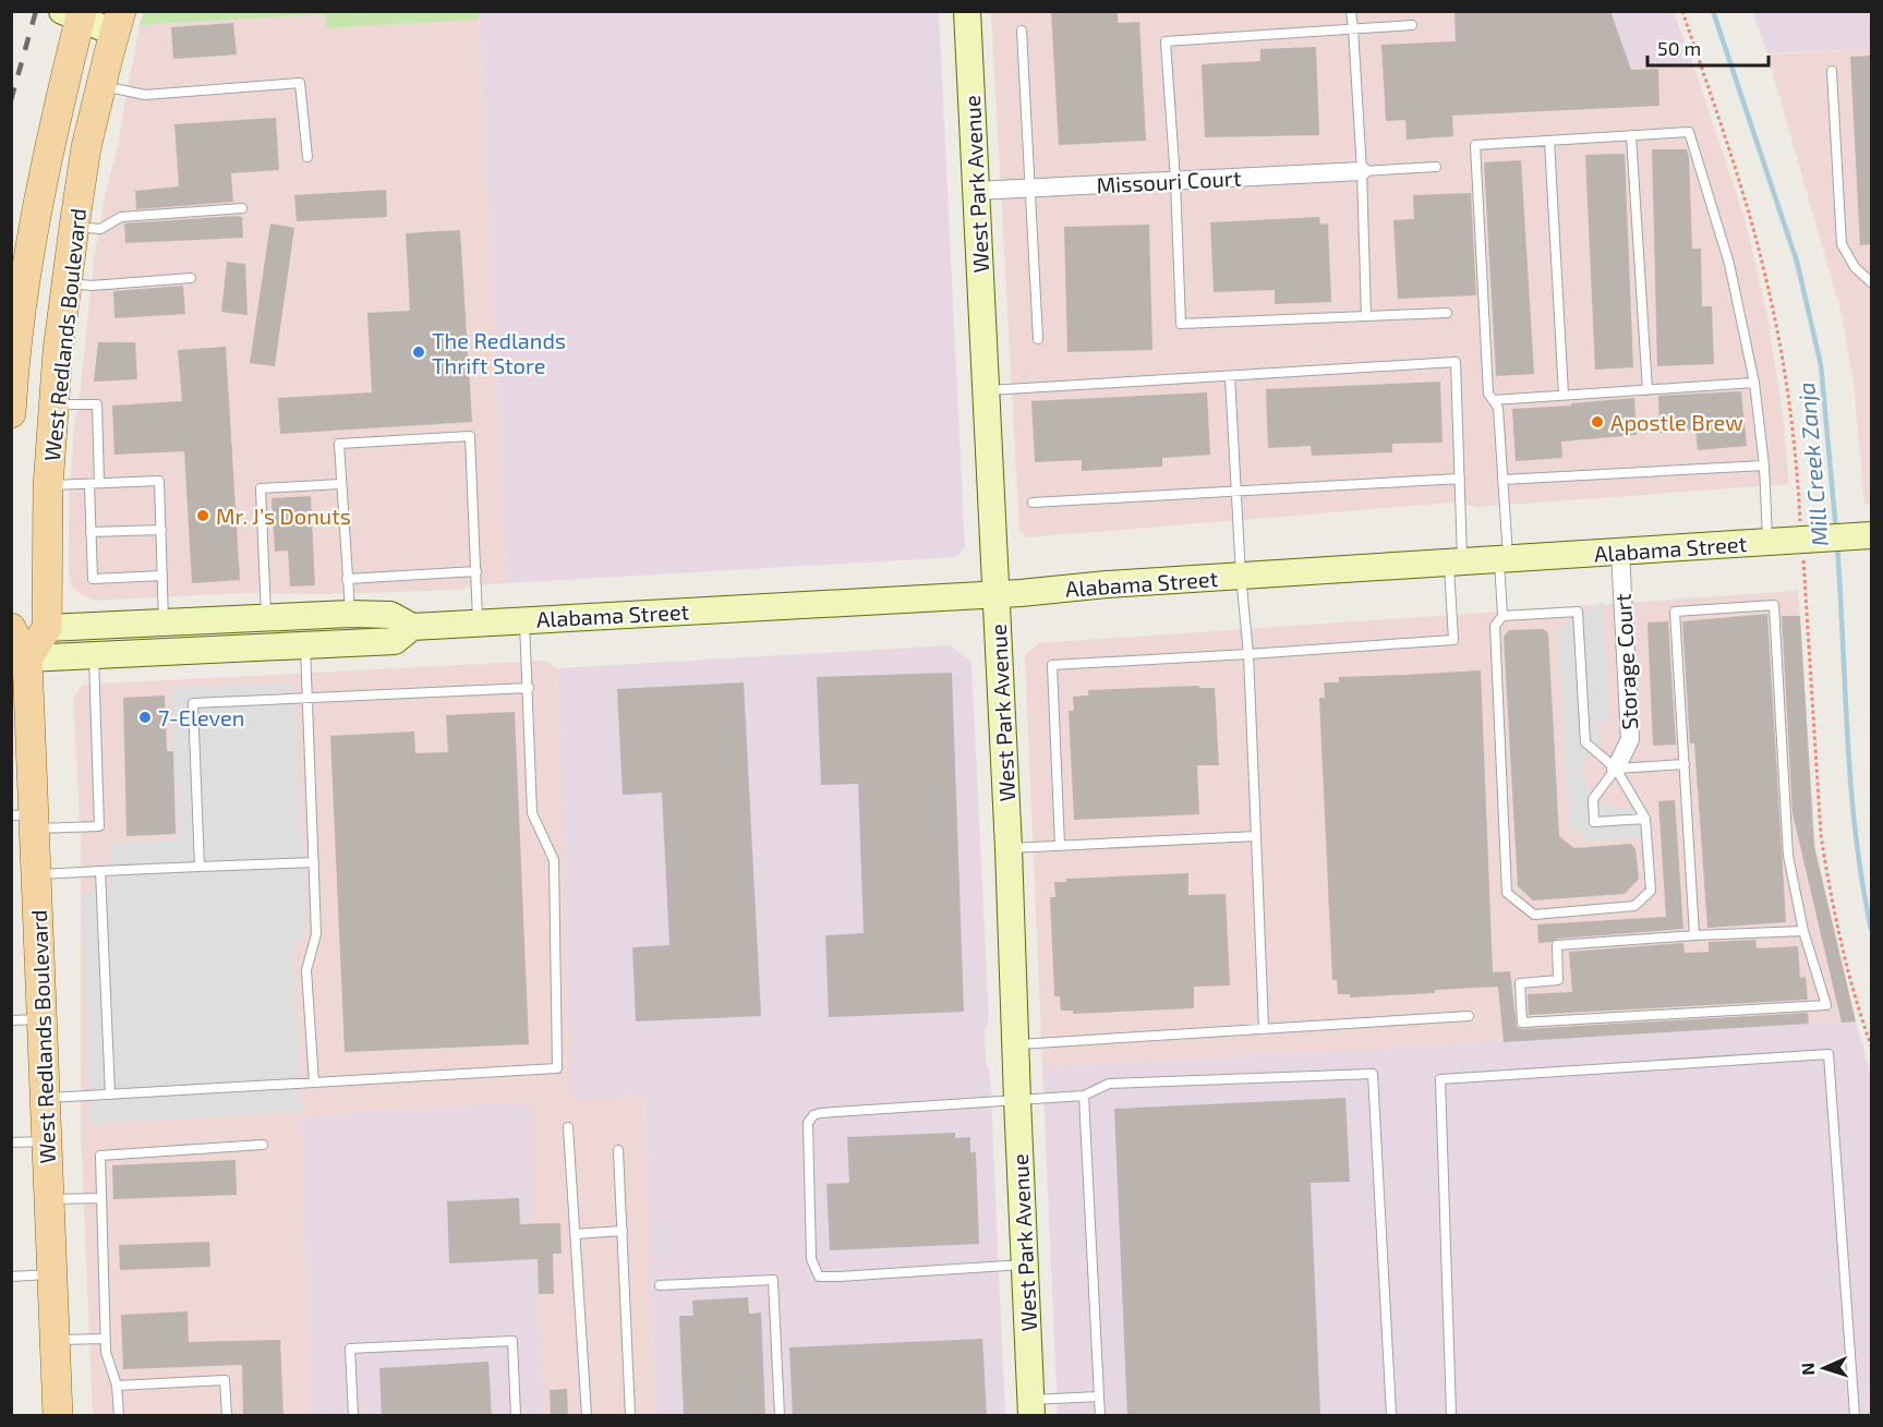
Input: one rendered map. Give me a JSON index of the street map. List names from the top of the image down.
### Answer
{
  "streets": {
    "main road": ["West Park Avenue", "West Redlands Boulevard", "Alabama Street"],
    "street": ["Missouri Court", "Storage Court"]
  },
  "crossings": [
    ["Missouri Court", "West Park Avenue"],
    ["West Park Avenue", "Alabama Street"],
    ["West Redlands Boulevard", "Alabama Street"],
    ["Alabama Street", "Storage Court"]
  ],
  "water": ["Mill Creek Zanja"],
  "places": [
    "The Redlands Thrift Store",
    "Apostle Brew",
    "Mr. J’s Donuts",
    "7-Eleven"
  ],
  "scale_bar": "50 m",
  "north": "left"
}
